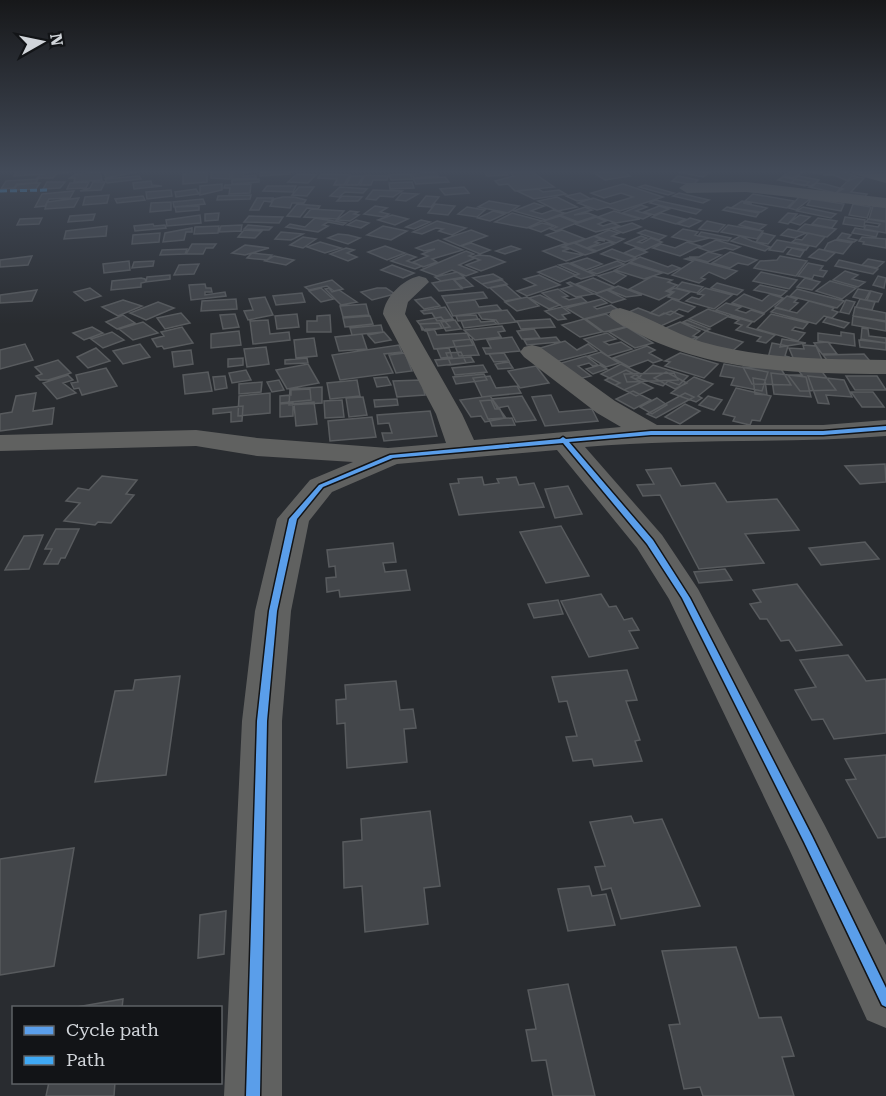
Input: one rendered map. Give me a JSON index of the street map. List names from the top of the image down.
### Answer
{
  "legend": ["Cycle path", "Path"],
  "north": "right"
}
